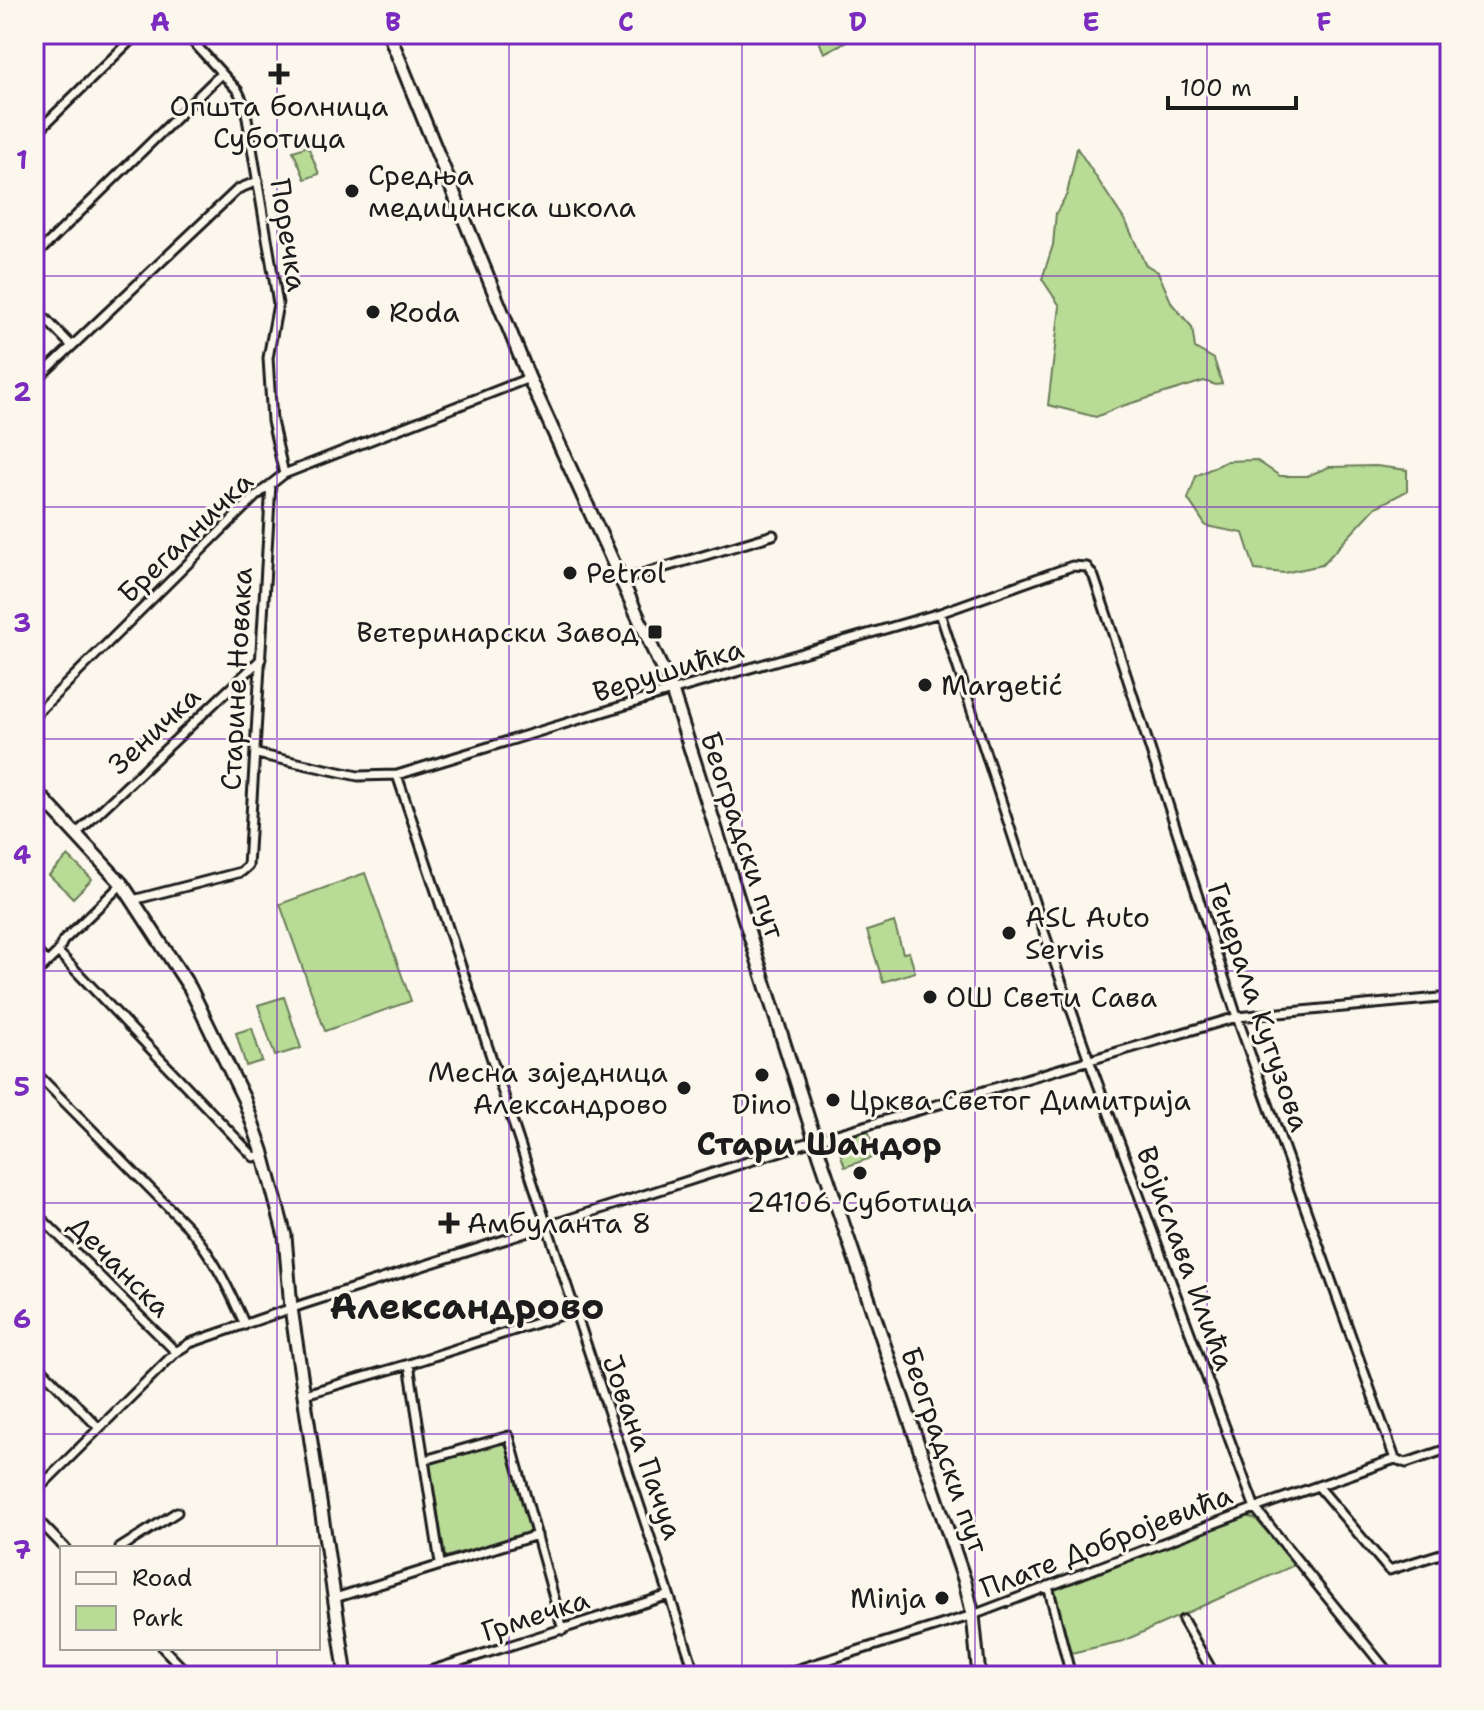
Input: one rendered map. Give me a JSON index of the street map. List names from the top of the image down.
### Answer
{
  "streets": {
    "main road": ["Београдски пут"],
    "street": [
      "Поречка",
      "Брегалничка",
      "Верушићка",
      "Старине Новака",
      "Зеничка",
      "Генерала Кутузова",
      "Војислава Илића",
      "Дечанска",
      "Јована Пачуа",
      "Плате Добројевића",
      "Грмечка"
    ]
  },
  "crossings": [
    ["Поречка", "Брегалничка"],
    ["Брегалничка", "Старине Новака"],
    ["Брегалничка", "Београдски пут"],
    ["Верушићка", "Старине Новака"],
    ["Верушићка", "Београдски пут"],
    ["Верушићка", "Генерала Кутузова"],
    ["Верушићка", "Војислава Илића"],
    ["Верушићка", "Јована Пачуа"],
    ["Старине Новака", "Зеничка"],
    ["Београдски пут", "Плате Добројевића"],
    ["Генерала Кутузова", "Плате Добројевића"],
    ["Војислава Илића", "Плате Добројевића"],
    ["Јована Пачуа", "Грмечка"]
  ],
  "districts": ["Стари Шандор", "Александрово"],
  "places": {
    "health": ["Општа болница Суботица", "Амбуланта 8"],
    "other": [
      "Средња медицинска школа",
      "Roda",
      "Petrol",
      "Margetić",
      "ASL Auto Servis",
      "ОШ Свети Сава",
      "Dino",
      "Месна заједница Александрово",
      "Црква Светог Димитрија",
      "24106 Суботица",
      "Minja"
    ],
    "transit": ["Ветеринарски Завод"]
  },
  "legend": ["Road", "Park"],
  "scale_bar": "100 m",
  "grid": {
    "columns": [
      "A",
      "B",
      "C",
      "D",
      "E",
      "F"
    ],
    "rows": [
      "1",
      "2",
      "3",
      "4",
      "5",
      "6",
      "7"
    ]
  }
}
